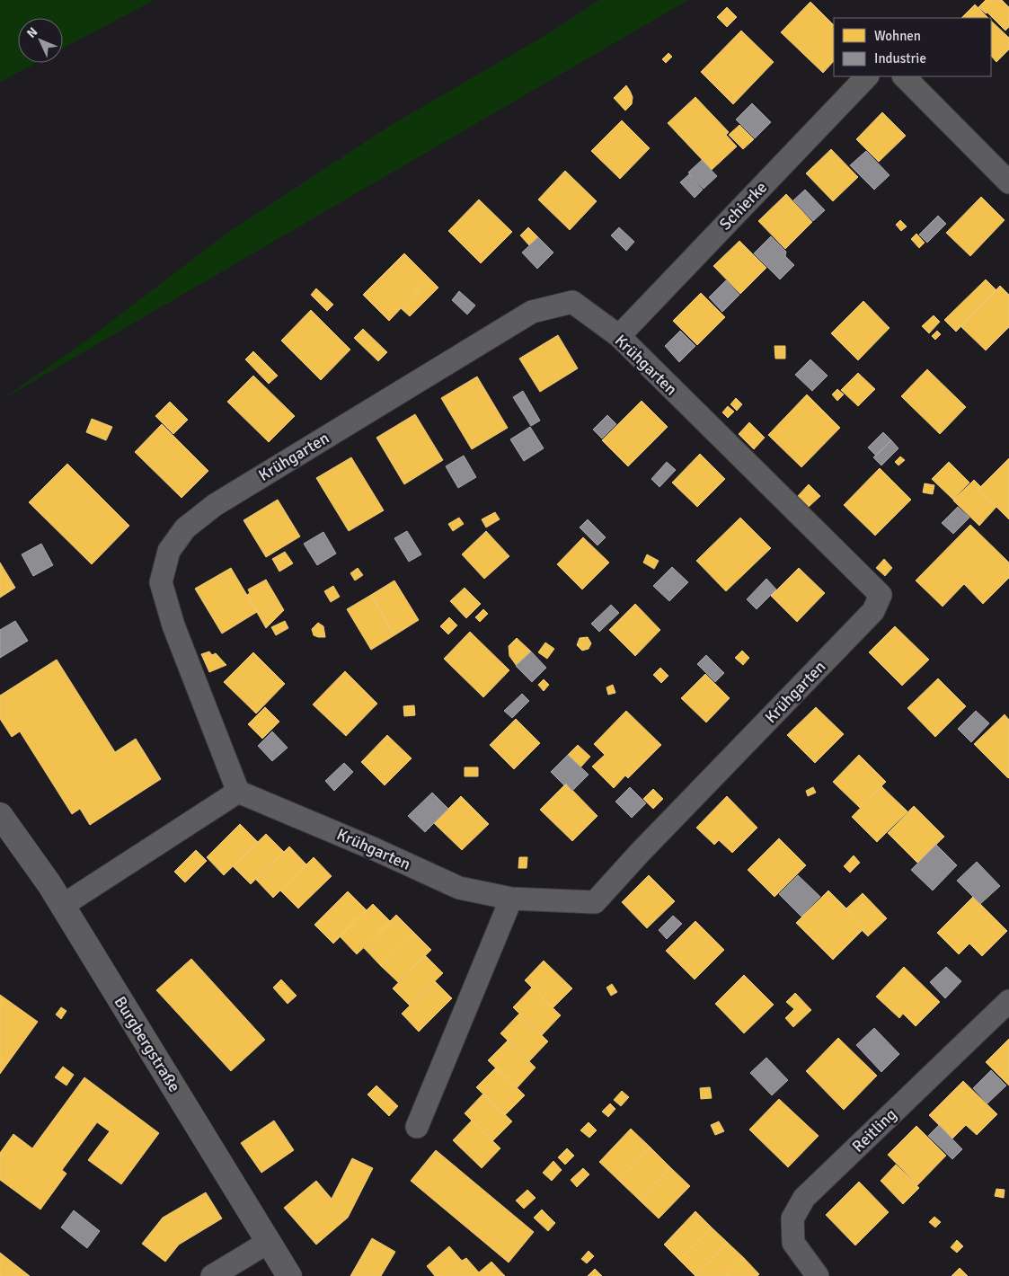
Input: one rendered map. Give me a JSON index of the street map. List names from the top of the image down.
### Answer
{
  "streets": {
    "street": [
      "Schierke",
      "Krühgarten",
      "Burgbergstraße",
      "Reitling"
    ]
  },
  "crossings": [
    ["Schierke", "Krühgarten"]
  ],
  "legend": ["Wohnen", "Industrie"],
  "north": "top left"
}
